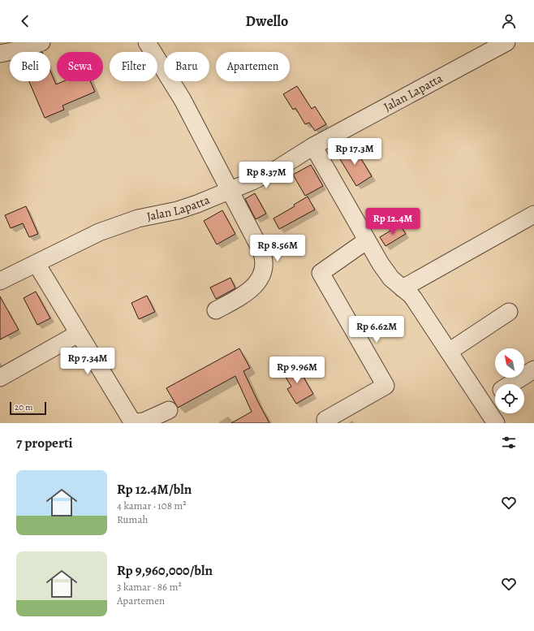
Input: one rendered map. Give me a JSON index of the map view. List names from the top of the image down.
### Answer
{
  "streets": {
    "street": ["Jalan Lapatta"]
  },
  "scale_bar": "20 m",
  "north": "top left",
  "page": {
    "header": "Dwello",
    "chip": [
      "Beli",
      "Sewa",
      "Filter",
      "Baru",
      "Apartemen"
    ],
    "price": [
      "Rp 17.3M",
      "Rp 8.37M",
      "Rp 12.4M",
      "Rp 8.56M",
      "Rp 6.62M",
      "Rp 7.34M",
      "Rp 9.96M"
    ],
    "scale": "20 m",
    "heading": "7 properti",
    "list": [
      {
        "name": "Rp 12.4M/bln",
        "note": "4 kamar · 108 m² · Rumah"
      },
      {
        "name": "Rp 9,960,000/bln",
        "note": "3 kamar · 86 m² · Apartemen"
      }
    ]
  }
}
